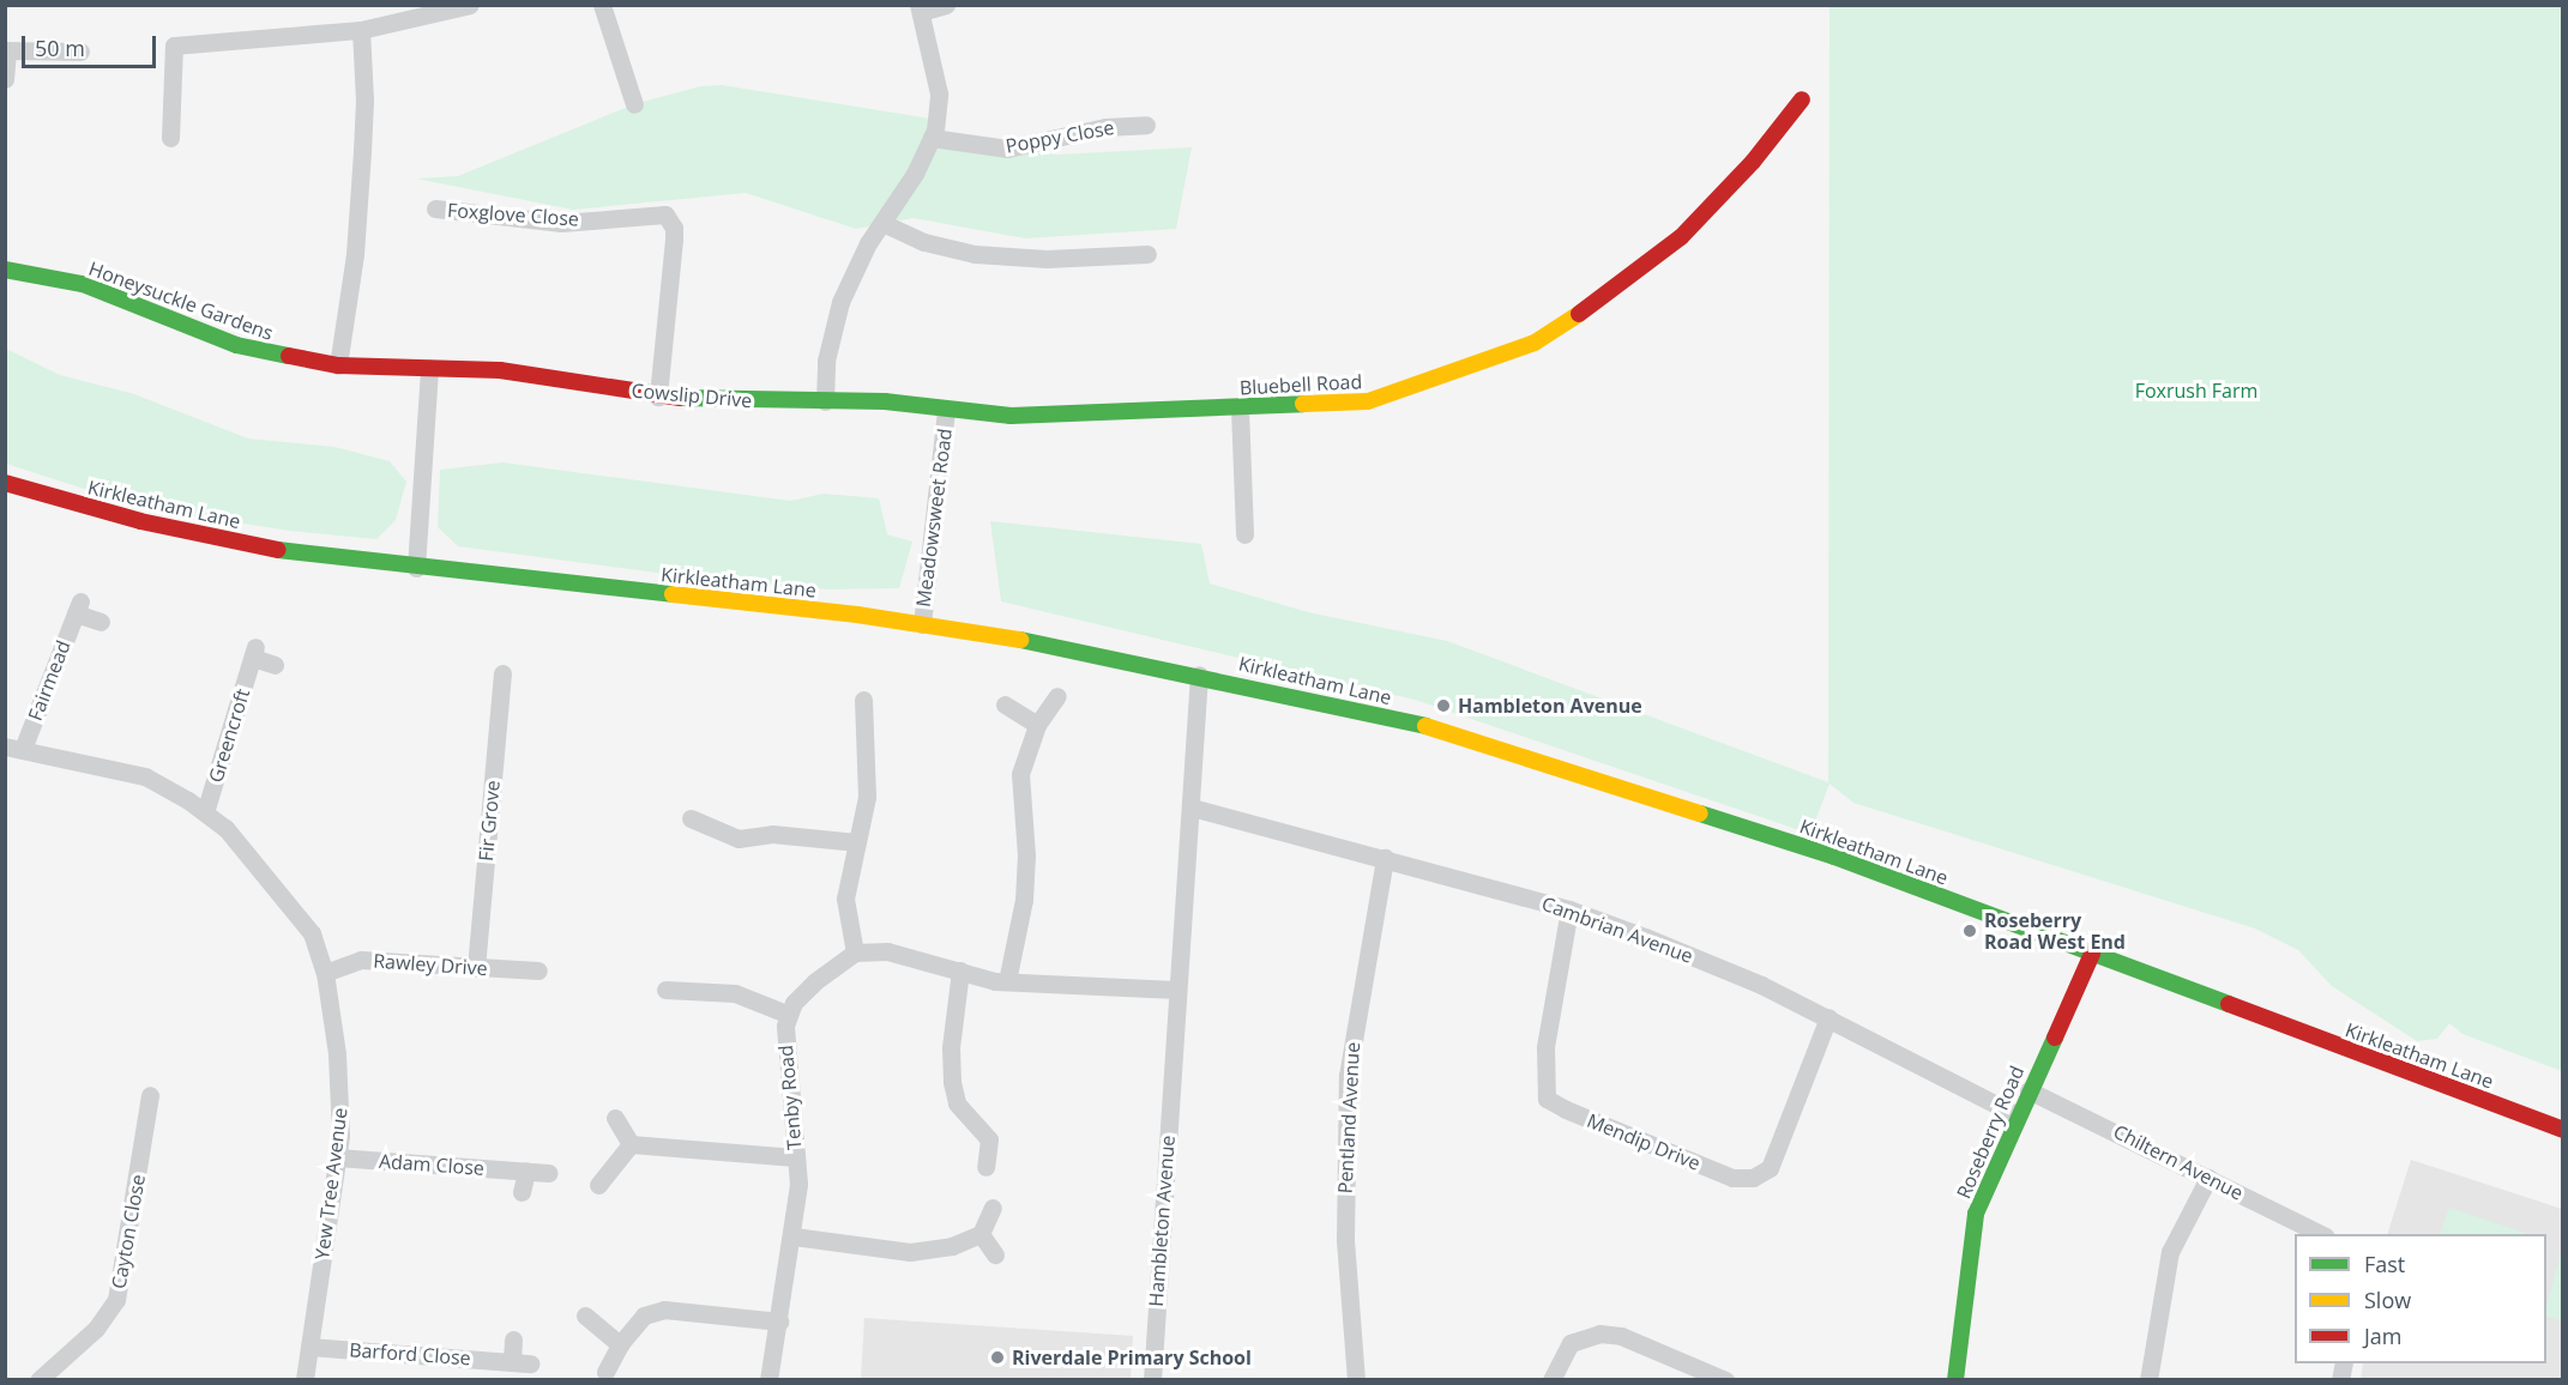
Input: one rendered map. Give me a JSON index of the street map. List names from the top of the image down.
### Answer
{
  "streets": {
    "main road": [
      "Honeysuckle Gardens",
      "Bluebell Road",
      "Cowslip Drive",
      "Kirkleatham Lane",
      "Roseberry Road"
    ],
    "street": [
      "Poppy Close",
      "Foxglove Close",
      "Meadowsweet Road",
      "Fairmead",
      "Greencroft",
      "Fir Grove",
      "Cambrian Avenue",
      "Rawley Drive",
      "Tenby Road",
      "Pentland Avenue",
      "Mendip Drive",
      "Chiltern Avenue",
      "Adam Close",
      "Yew Tree Avenue",
      "Hambleton Avenue",
      "Cayton Close",
      "Barford Close"
    ]
  },
  "crossings": [
    ["Foxglove Close", "Cowslip Drive"],
    ["Honeysuckle Gardens", "Cowslip Drive"],
    ["Bluebell Road", "Cowslip Drive"],
    ["Bluebell Road", "Meadowsweet Road"],
    ["Kirkleatham Lane", "Meadowsweet Road"],
    ["Kirkleatham Lane", "Roseberry Road"],
    ["Kirkleatham Lane", "Hambleton Avenue"],
    ["Fairmead", "Yew Tree Avenue"],
    ["Greencroft", "Yew Tree Avenue"],
    ["Fir Grove", "Rawley Drive"],
    ["Cambrian Avenue", "Pentland Avenue"],
    ["Cambrian Avenue", "Roseberry Road"],
    ["Cambrian Avenue", "Mendip Drive"],
    ["Cambrian Avenue", "Hambleton Avenue"],
    ["Rawley Drive", "Yew Tree Avenue"],
    ["Roseberry Road", "Chiltern Avenue"],
    ["Adam Close", "Yew Tree Avenue"],
    ["Yew Tree Avenue", "Barford Close"]
  ],
  "parks": ["Foxrush Farm"],
  "places": ["Hambleton Avenue", "Roseberry Road West End", "Riverdale Primary School"],
  "legend": ["Fast", "Slow", "Jam"],
  "scale_bar": "50 m"
}
